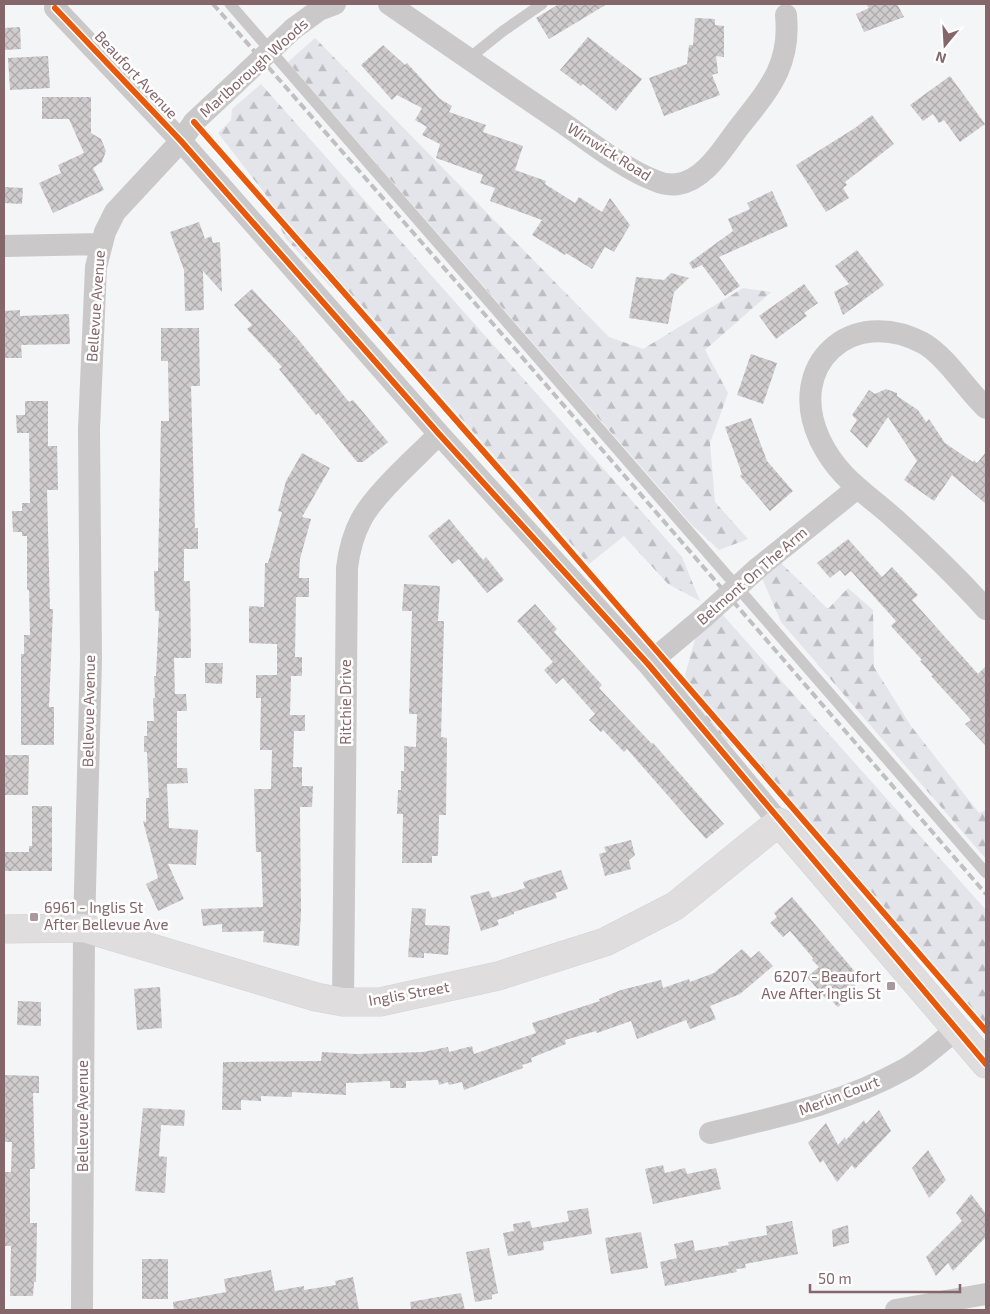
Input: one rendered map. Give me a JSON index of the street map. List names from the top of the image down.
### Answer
{
  "streets": {
    "street": [
      "Marlborough Woods",
      "Beaufort Avenue",
      "Winwick Road",
      "Bellevue Avenue",
      "Belmont On The Arm",
      "Ritchie Drive",
      "Inglis Street",
      "Merlin Court"
    ]
  },
  "crossings": [
    ["Marlborough Woods", "Beaufort Avenue"],
    ["Marlborough Woods", "Bellevue Avenue"],
    ["Beaufort Avenue", "Bellevue Avenue"],
    ["Beaufort Avenue", "Belmont On The Arm"],
    ["Beaufort Avenue", "Ritchie Drive"],
    ["Beaufort Avenue", "Inglis Street"],
    ["Beaufort Avenue", "Merlin Court"],
    ["Bellevue Avenue", "Inglis Street"],
    ["Ritchie Drive", "Inglis Street"]
  ],
  "places": {
    "transit": ["6961 - Inglis St After Bellevue Ave", "6207 - Beaufort Ave After Inglis St"]
  },
  "scale_bar": "50 m",
  "north": "bottom"
}
